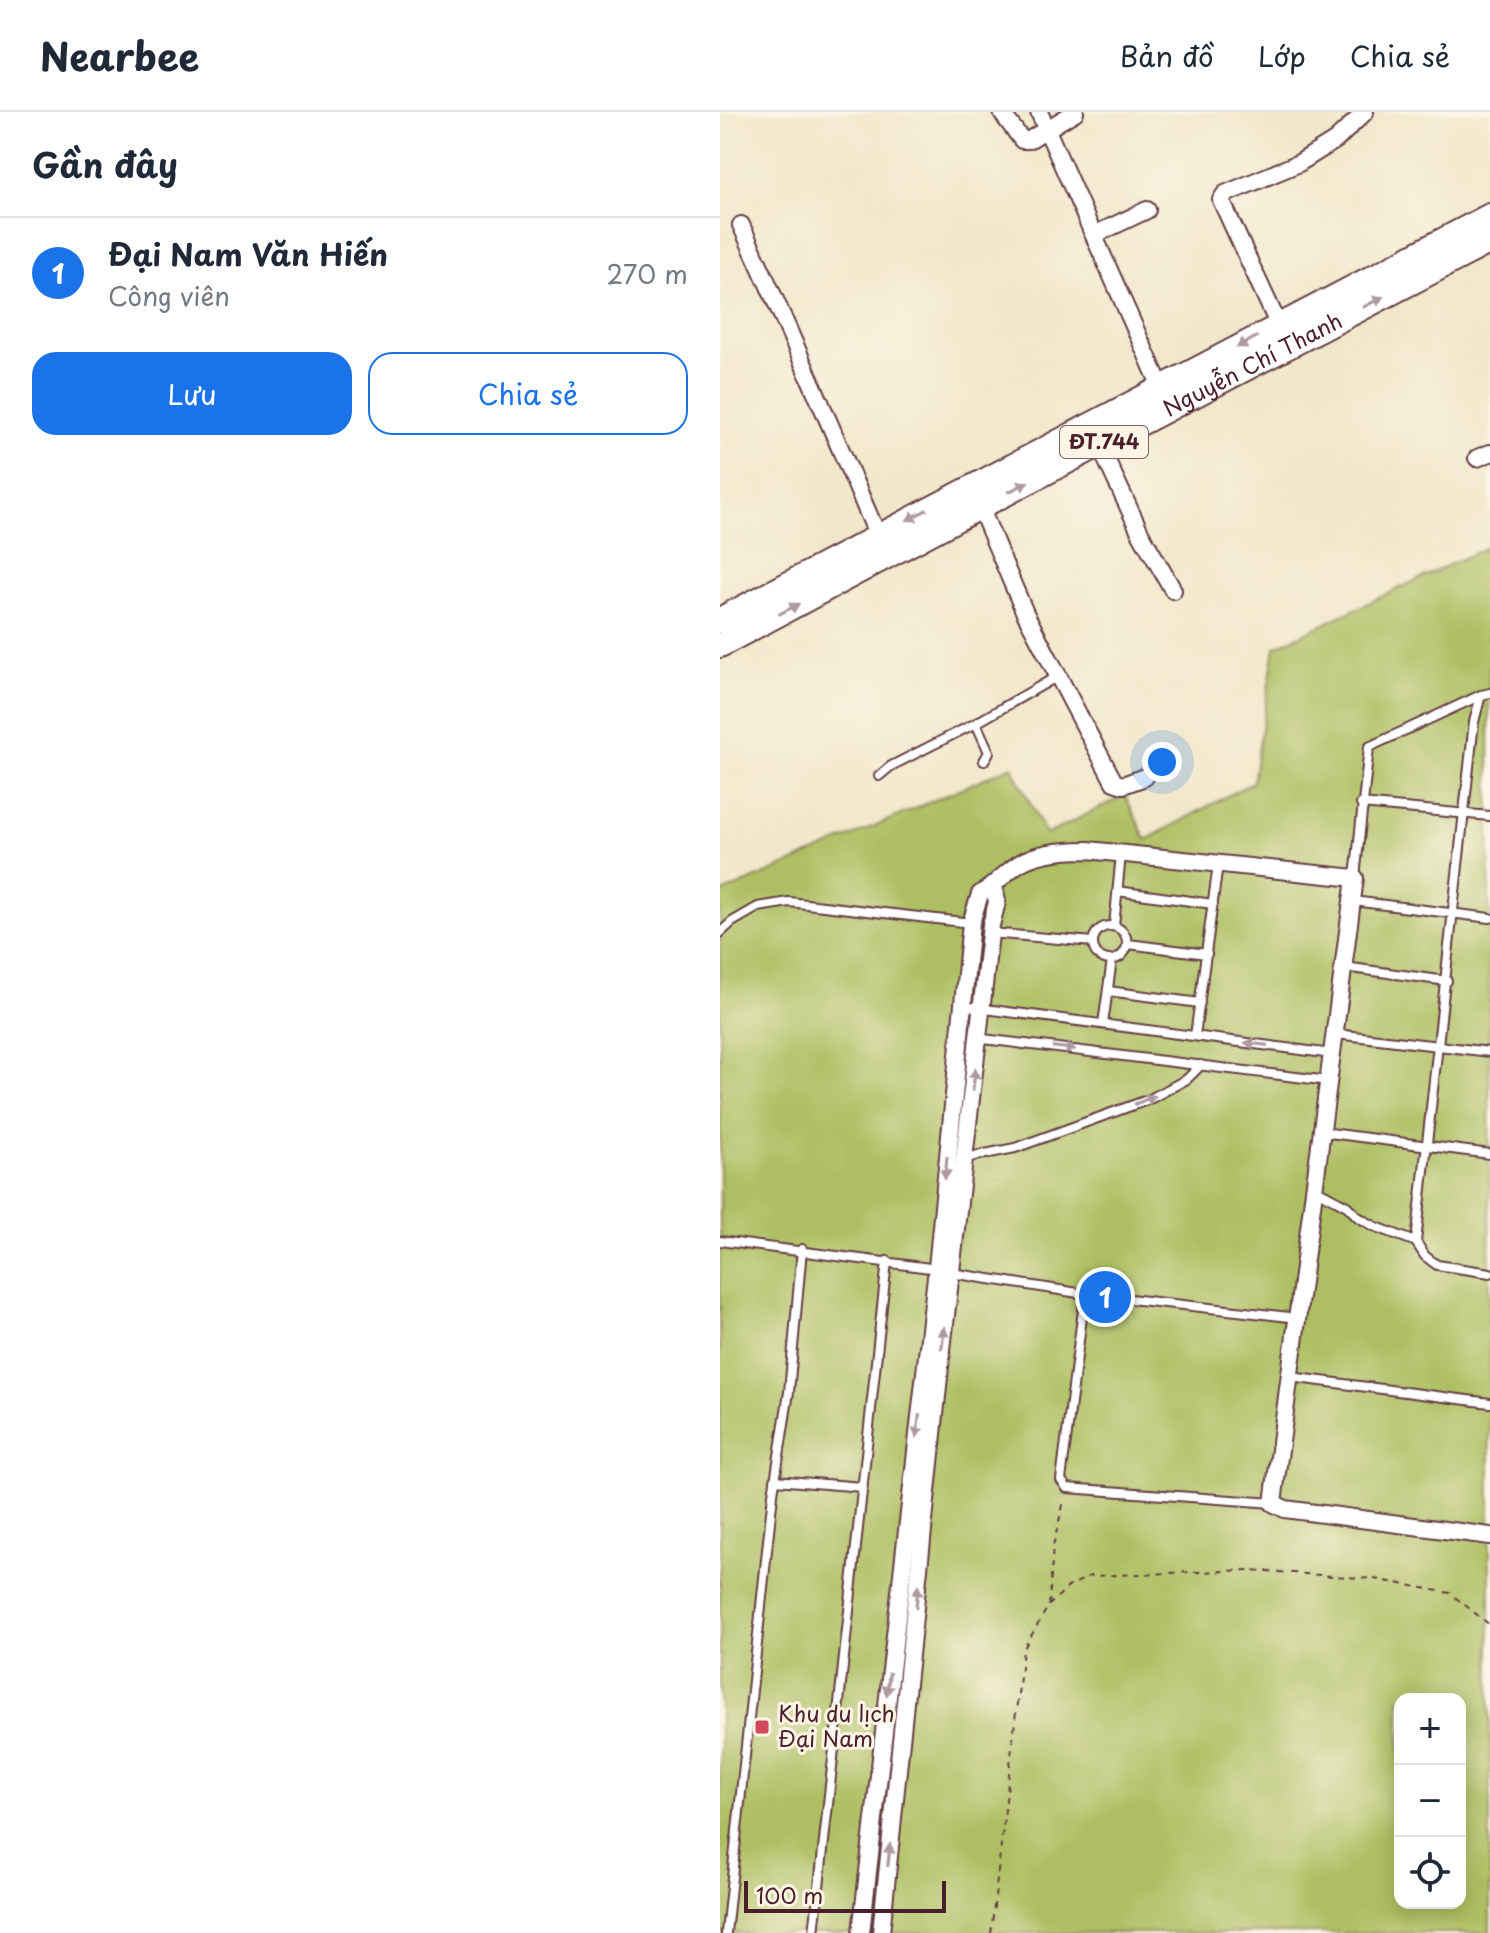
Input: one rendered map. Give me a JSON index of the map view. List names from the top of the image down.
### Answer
{
  "streets": {
    "main road": ["Nguyễn Chí Thanh", "ĐT.744"]
  },
  "places": {
    "transit": ["Khu du lịch Đại Nam"]
  },
  "scale_bar": "100 m",
  "page": {
    "header": "Nearbee",
    "nav": ["Bản đồ", "Lớp", "Chia sẻ"],
    "heading": "Gần đây",
    "list": [
      {
        "mark": "1",
        "name": "Đại Nam Văn Hiến",
        "note": "Công viên",
        "value": "270 m"
      }
    ],
    "buttons": ["Lưu", "Chia sẻ"],
    "pins": "1",
    "map_buttons": ["+", "−"],
    "scale": "100 m"
  }
}
